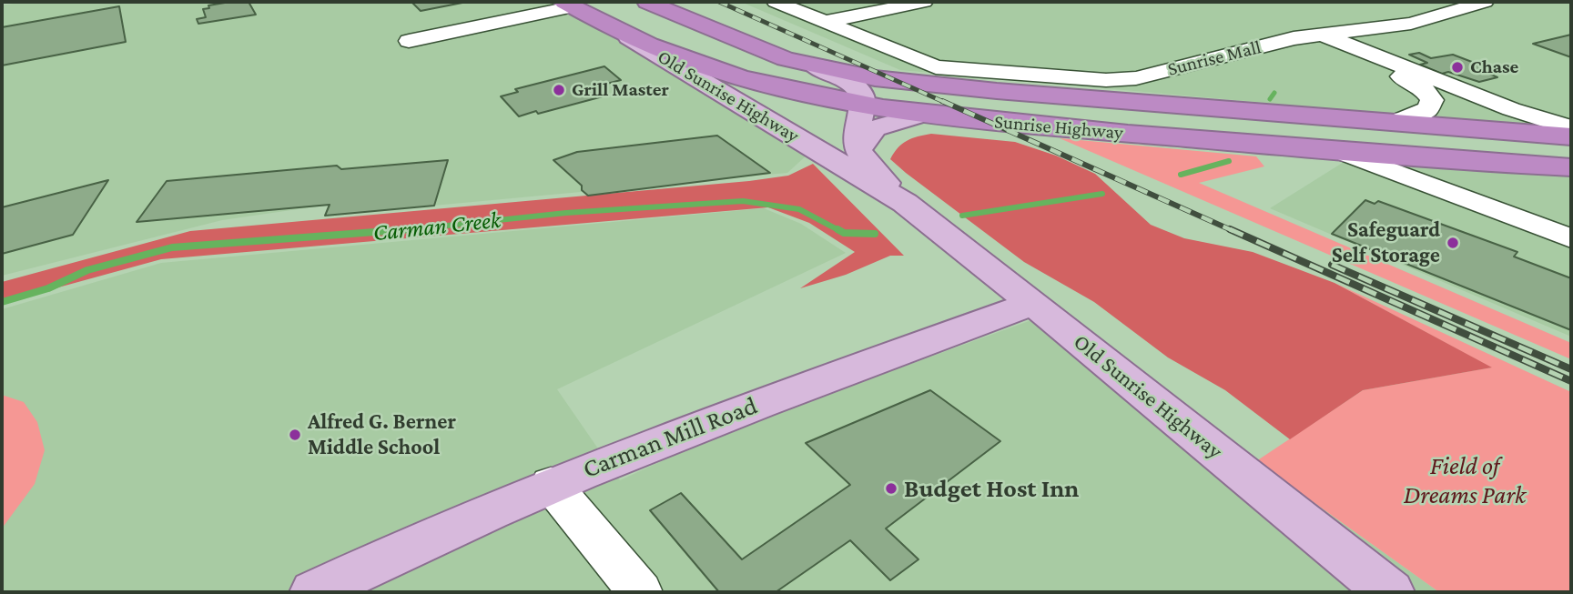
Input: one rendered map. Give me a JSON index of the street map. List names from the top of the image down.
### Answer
{
  "streets": {
    "highway": ["Sunrise Highway"],
    "main road": ["Old Sunrise Highway", "Carman Mill Road"],
    "street": ["Sunrise Mall"]
  },
  "crossings": [
    ["Old Sunrise Highway", "Sunrise Highway"],
    ["Old Sunrise Highway", "Carman Mill Road"]
  ],
  "water": ["Carman Creek"],
  "parks": ["Field of Dreams Park"],
  "places": [
    "Chase",
    "Grill Master",
    "Safeguard Self Storage",
    "Alfred G. Berner Middle School",
    "Budget Host Inn"
  ]
}
